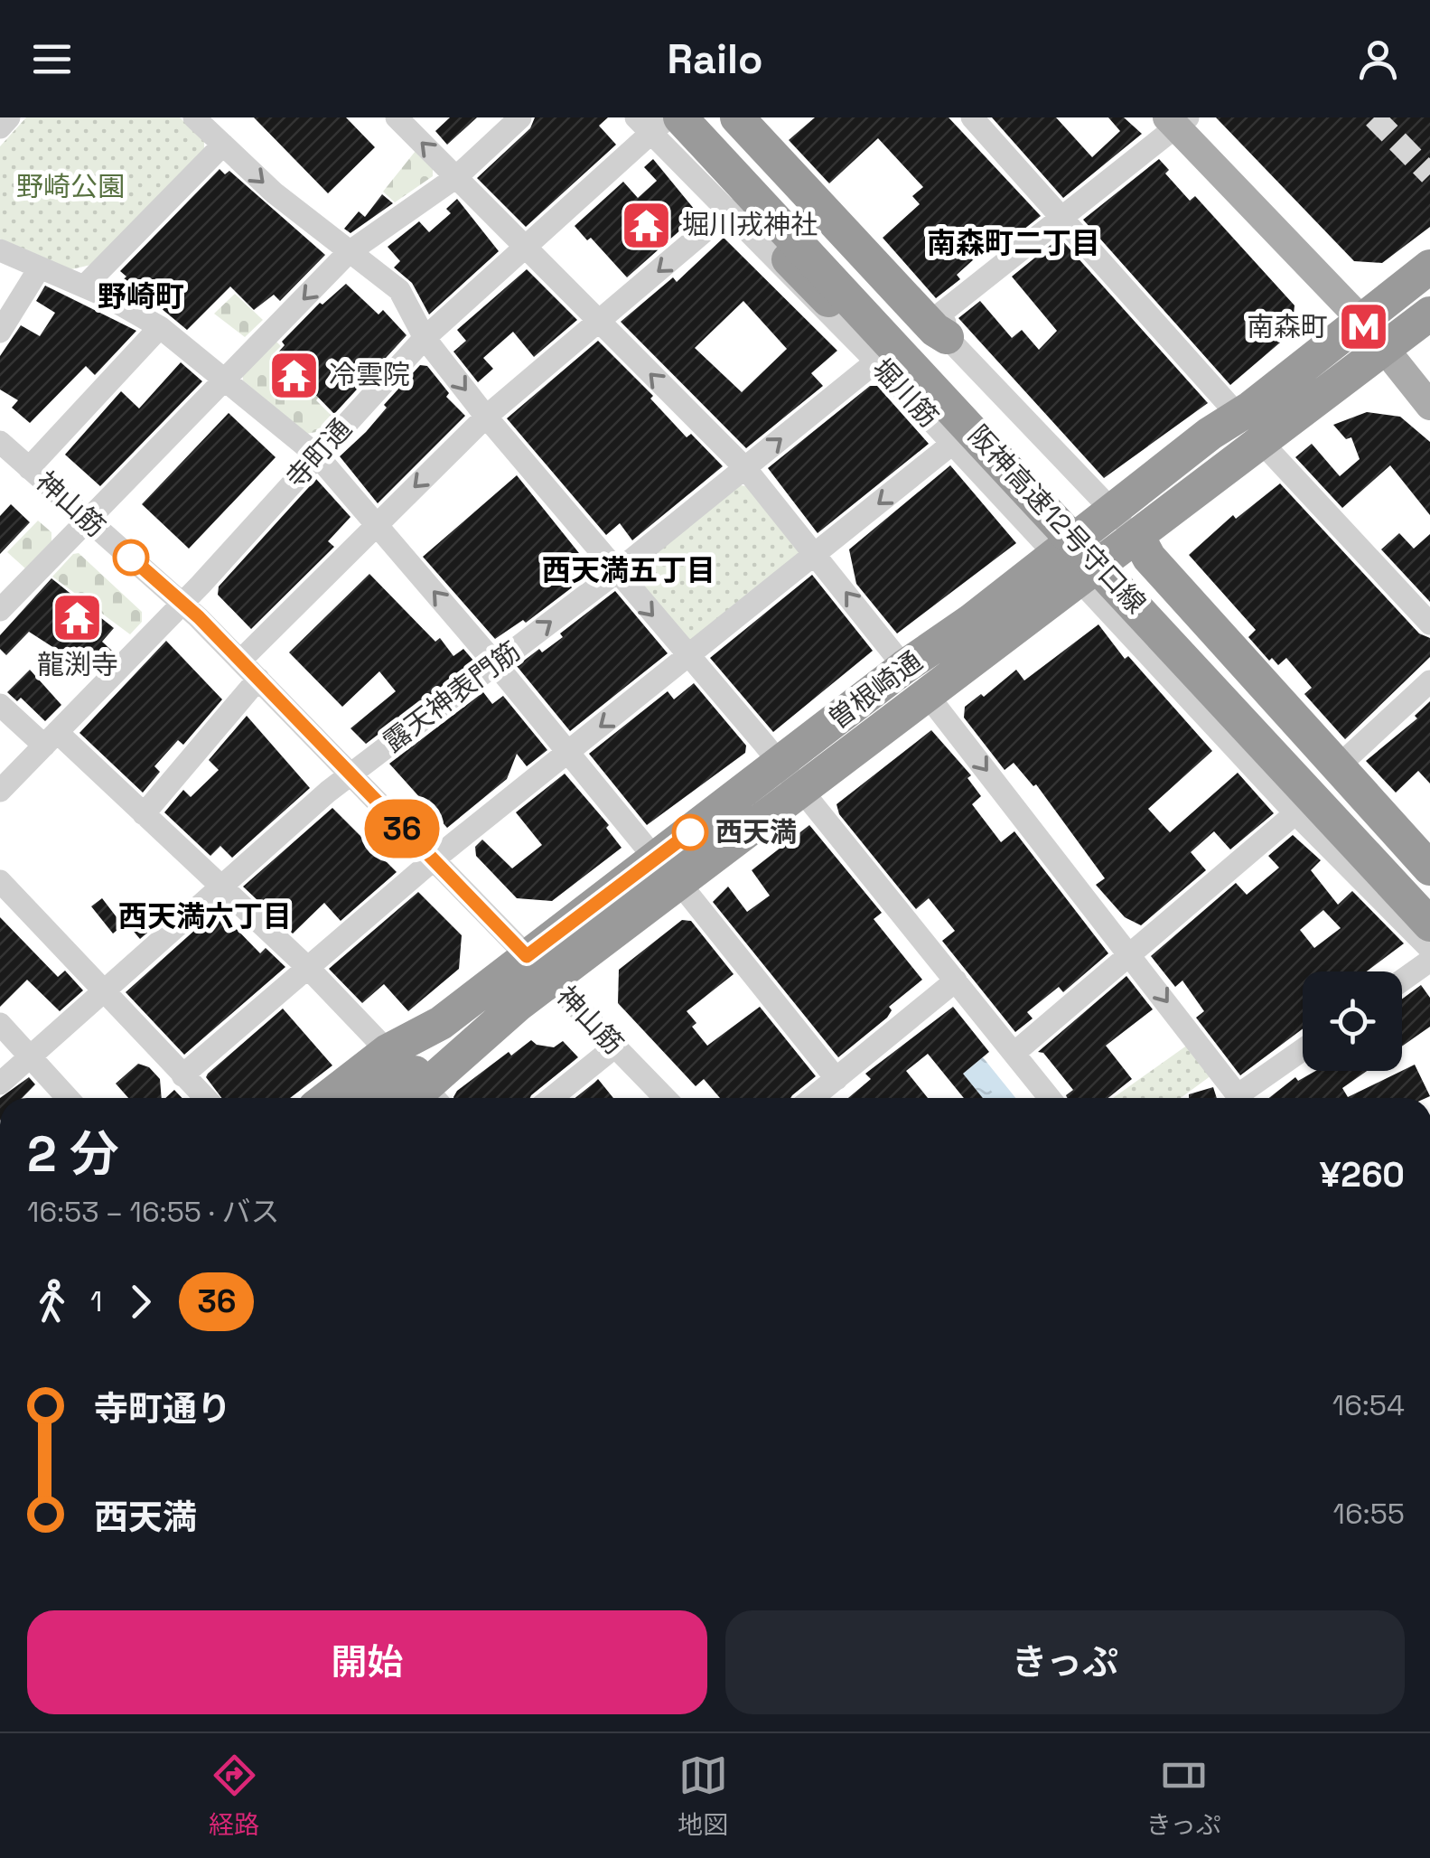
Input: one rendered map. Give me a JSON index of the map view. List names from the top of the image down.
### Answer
{
  "streets": {
    "highway": ["阪神高速12号守口線", "曽根崎通"],
    "street": [
      "堀川筋",
      "寺町通",
      "神山筋",
      "露天神表門筋"
    ]
  },
  "crossings": [
    ["堀川筋", "寺町通"],
    ["堀川筋", "阪神高速12号守口線"],
    ["堀川筋", "曽根崎通"],
    ["堀川筋", "露天神表門筋"],
    ["寺町通", "神山筋"],
    ["寺町通", "阪神高速12号守口線"],
    ["神山筋", "曽根崎通"],
    ["神山筋", "露天神表門筋"]
  ],
  "districts": [
    "南森町二丁目",
    "野崎町",
    "西天満五丁目",
    "西天満六丁目"
  ],
  "parks": ["野崎公園"],
  "places": {
    "temple": ["堀川戎神社", "冷雲院", "龍渕寺"],
    "metro station": ["南森町"],
    "other": ["西天満"]
  },
  "lines": ["bus line 36"],
  "page": {
    "header": "Railo",
    "on_map": "36",
    "heading": ["2 分", "16:53 – 16:55 · バス", "¥260"],
    "legs": ["1", "36"],
    "list": [
      {
        "name": "寺町通り",
        "value": "16:54"
      },
      {
        "name": "西天満",
        "value": "16:55"
      }
    ],
    "buttons": ["開始", "きっぷ"],
    "tabs": ["経路", "地図", "きっぷ"]
  }
}
